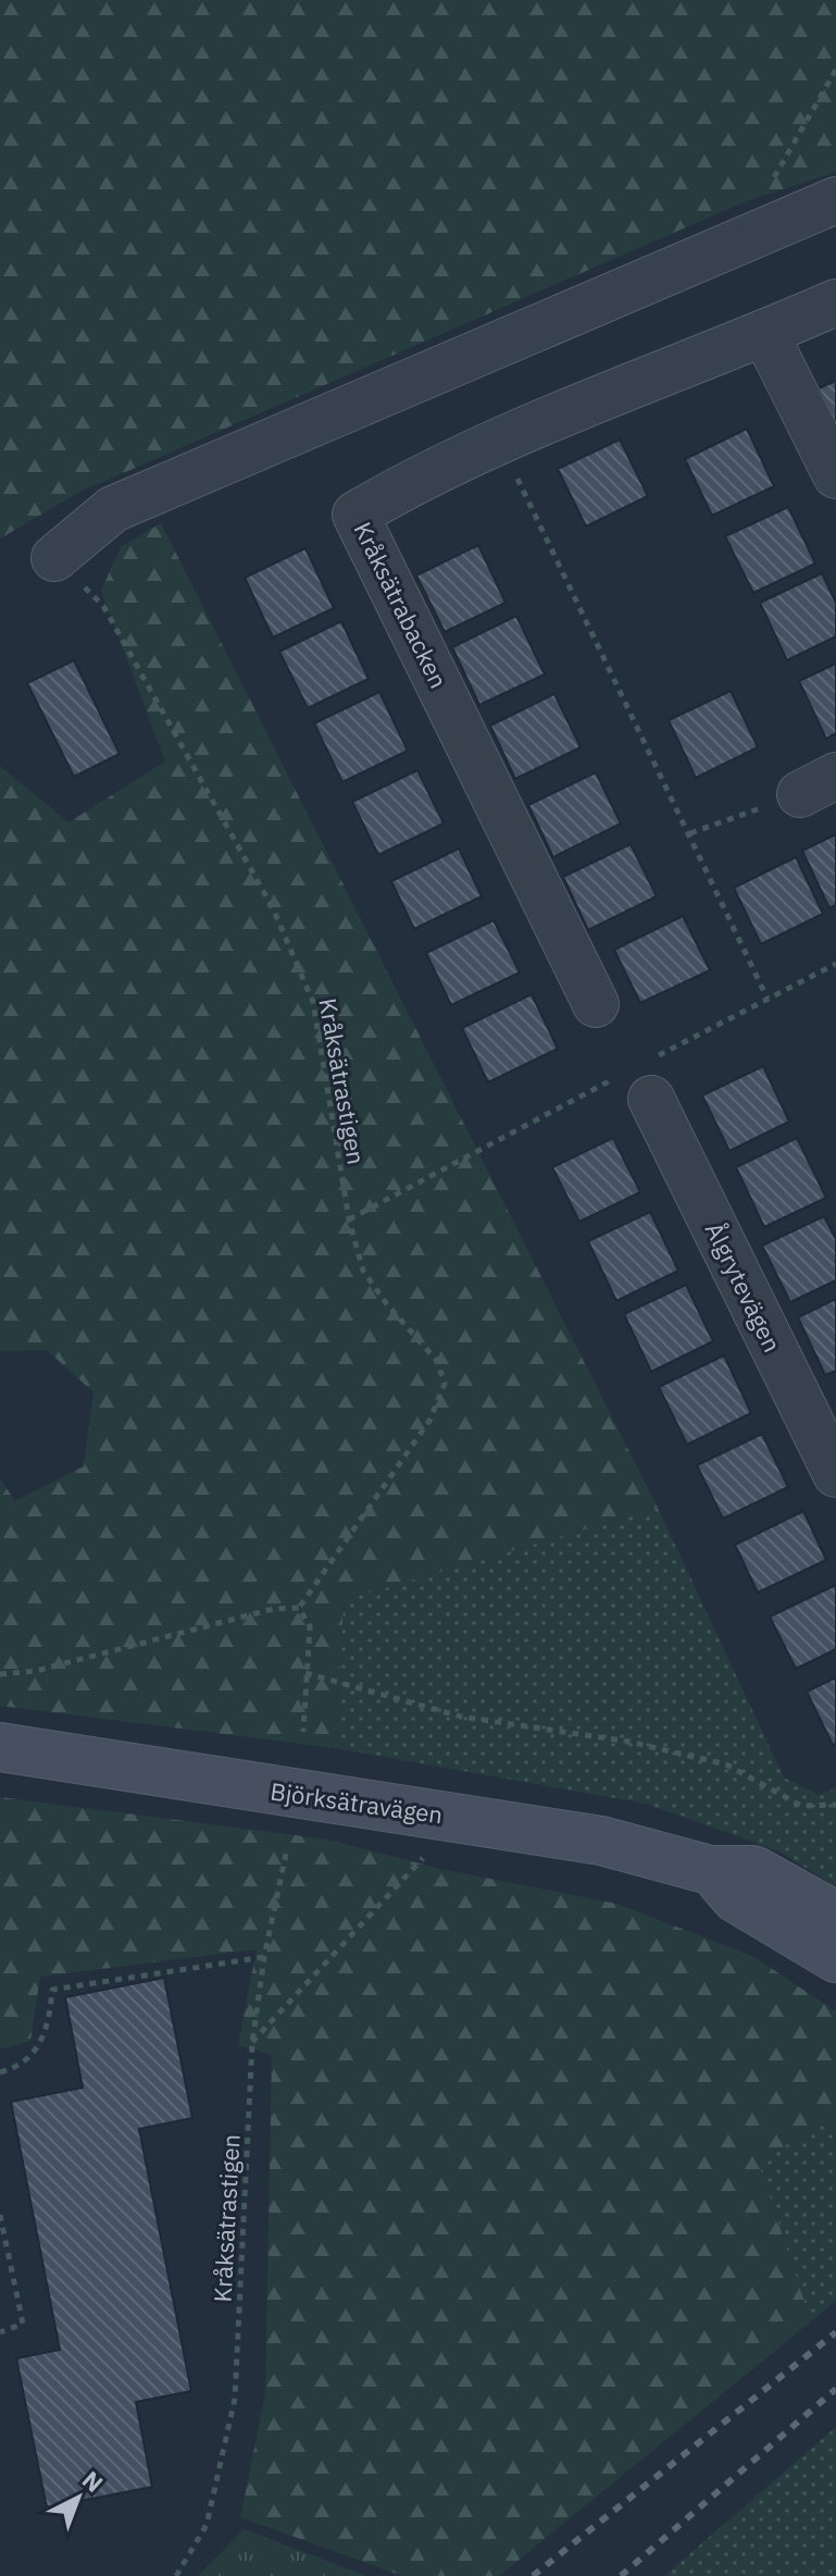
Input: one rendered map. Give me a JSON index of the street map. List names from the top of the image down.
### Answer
{
  "streets": {
    "street": ["Kråksätrabacken", "Ålgrytevägen", "Björksätravägen"],
    "path": ["Kråksätrastigen"]
  },
  "north": "top right"
}
